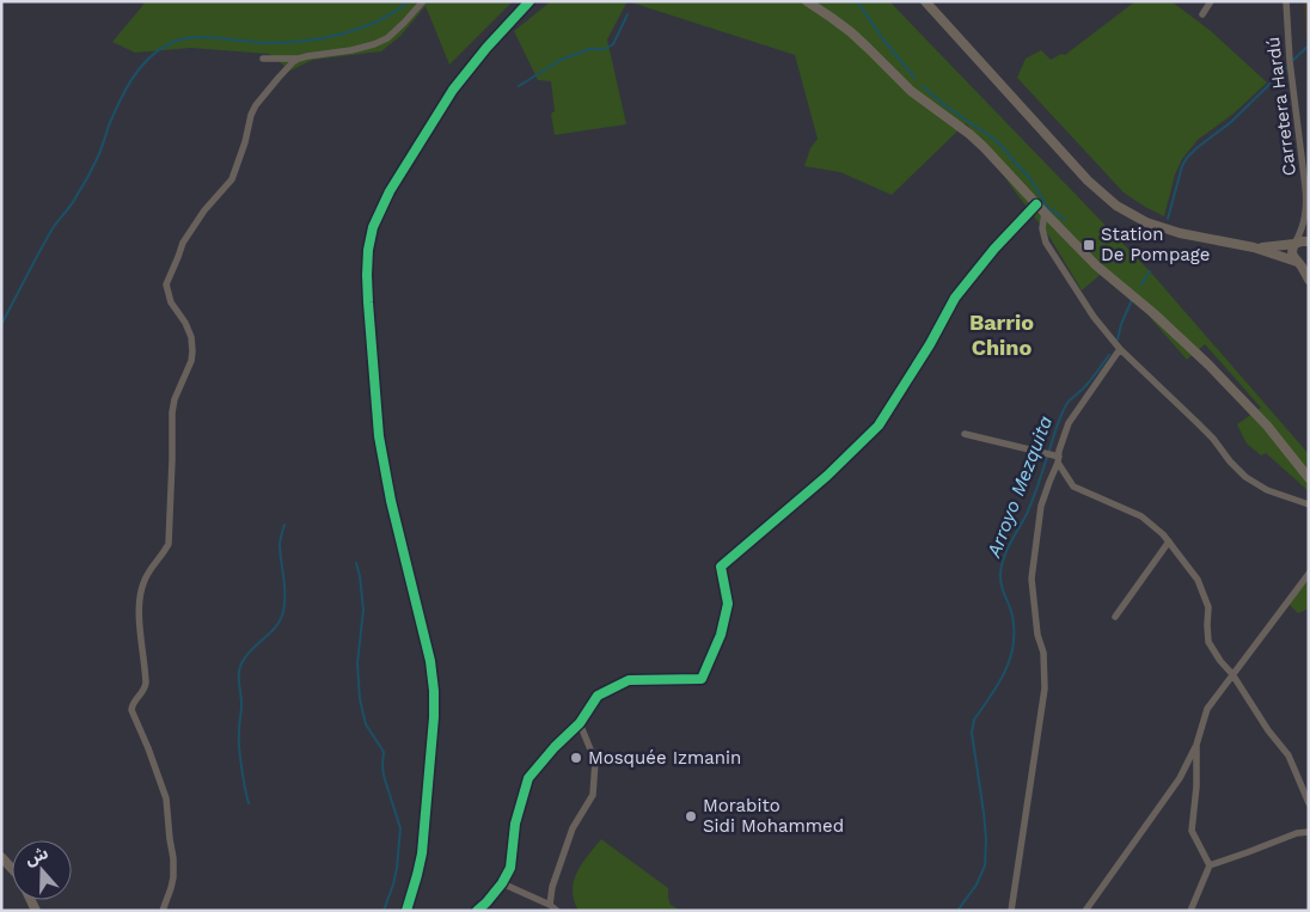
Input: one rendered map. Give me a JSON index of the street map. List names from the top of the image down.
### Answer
{
  "streets": {
    "street": ["Carretera Hardú"]
  },
  "districts": ["Barrio Chino"],
  "water": ["Arroyo Mezquita"],
  "places": {
    "transit": ["Station De Pompage"],
    "other": ["Mosquée Izmanin", "Morabito Sidi Mohammed"]
  },
  "north": "top"
}
